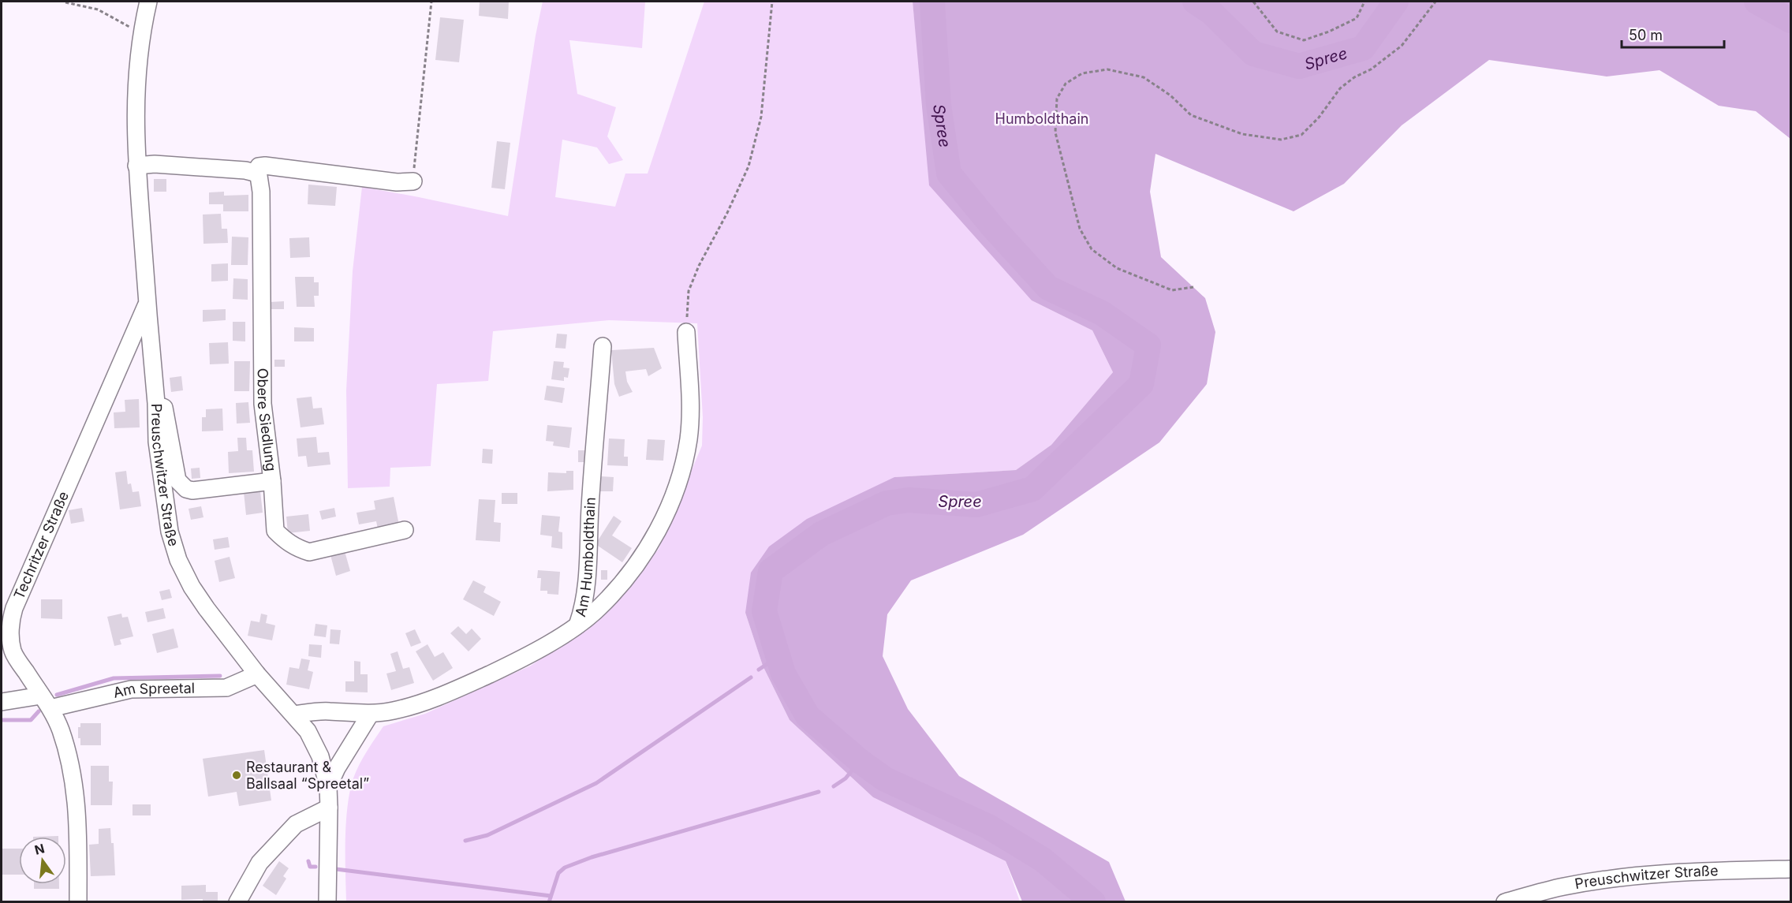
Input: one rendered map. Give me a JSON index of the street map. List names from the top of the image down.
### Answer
{
  "streets": {
    "street": [
      "Obere Siedlung",
      "Preuschwitzer Straße",
      "Techritzer Straße",
      "Am Humboldthain",
      "Am Spreetal"
    ]
  },
  "crossings": [
    ["Preuschwitzer Straße", "Techritzer Straße"],
    ["Preuschwitzer Straße", "Am Humboldthain"],
    ["Preuschwitzer Straße", "Am Spreetal"],
    ["Techritzer Straße", "Am Spreetal"]
  ],
  "water": ["Spree"],
  "parks": ["Humboldthain"],
  "places": ["Restaurant & Ballsaal “Spreetal”"],
  "scale_bar": "50 m",
  "north": "top"
}
